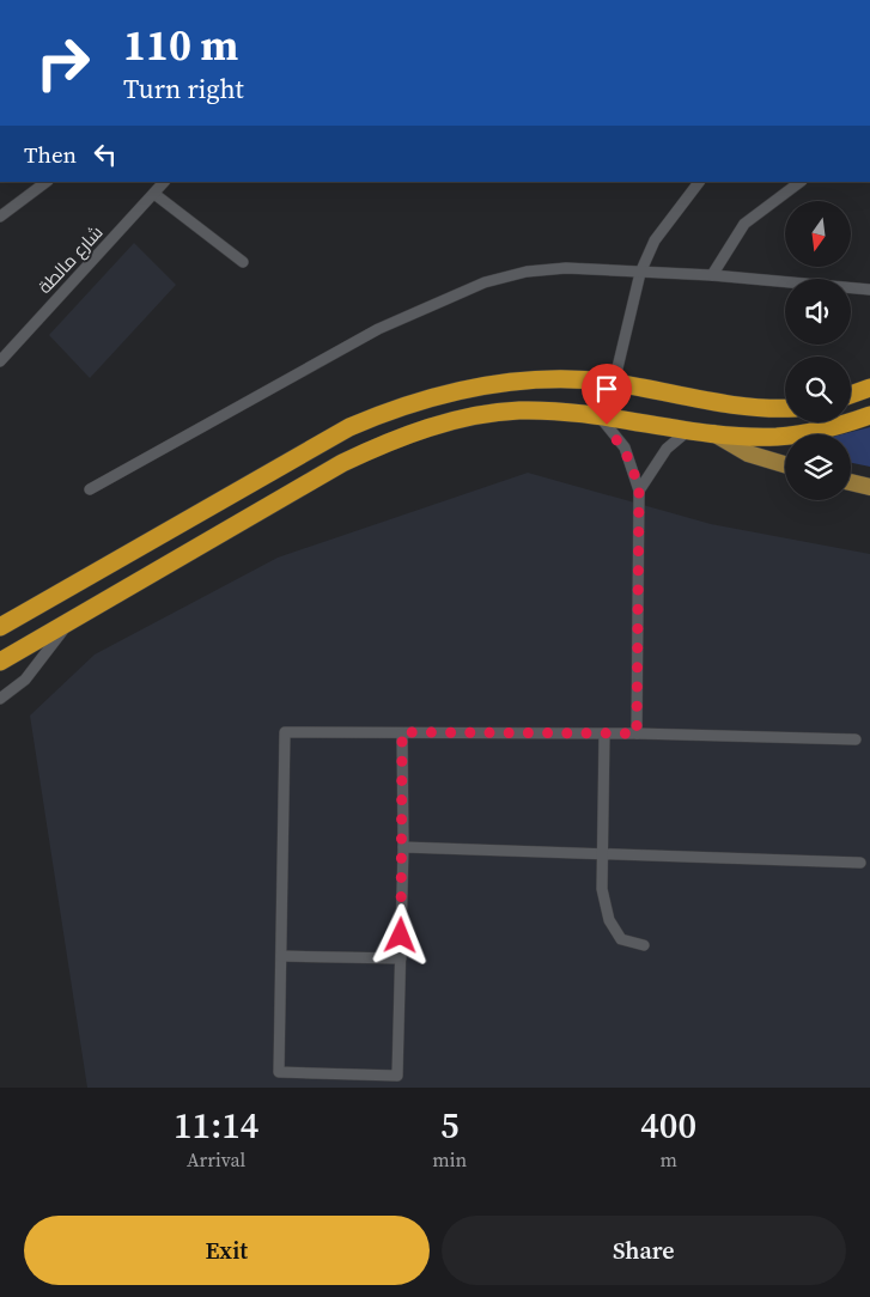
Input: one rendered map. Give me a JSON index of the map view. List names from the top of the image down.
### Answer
{
  "streets": {
    "street": ["شارع مالطة"]
  },
  "north": "bottom",
  "page": {
    "turn": ["110 m", "Turn right"],
    "then": "Then",
    "eta": [
      "11:14",
      "Arrival",
      "5",
      "min",
      "400",
      "m"
    ],
    "buttons": ["Exit", "Share"]
  }
}
